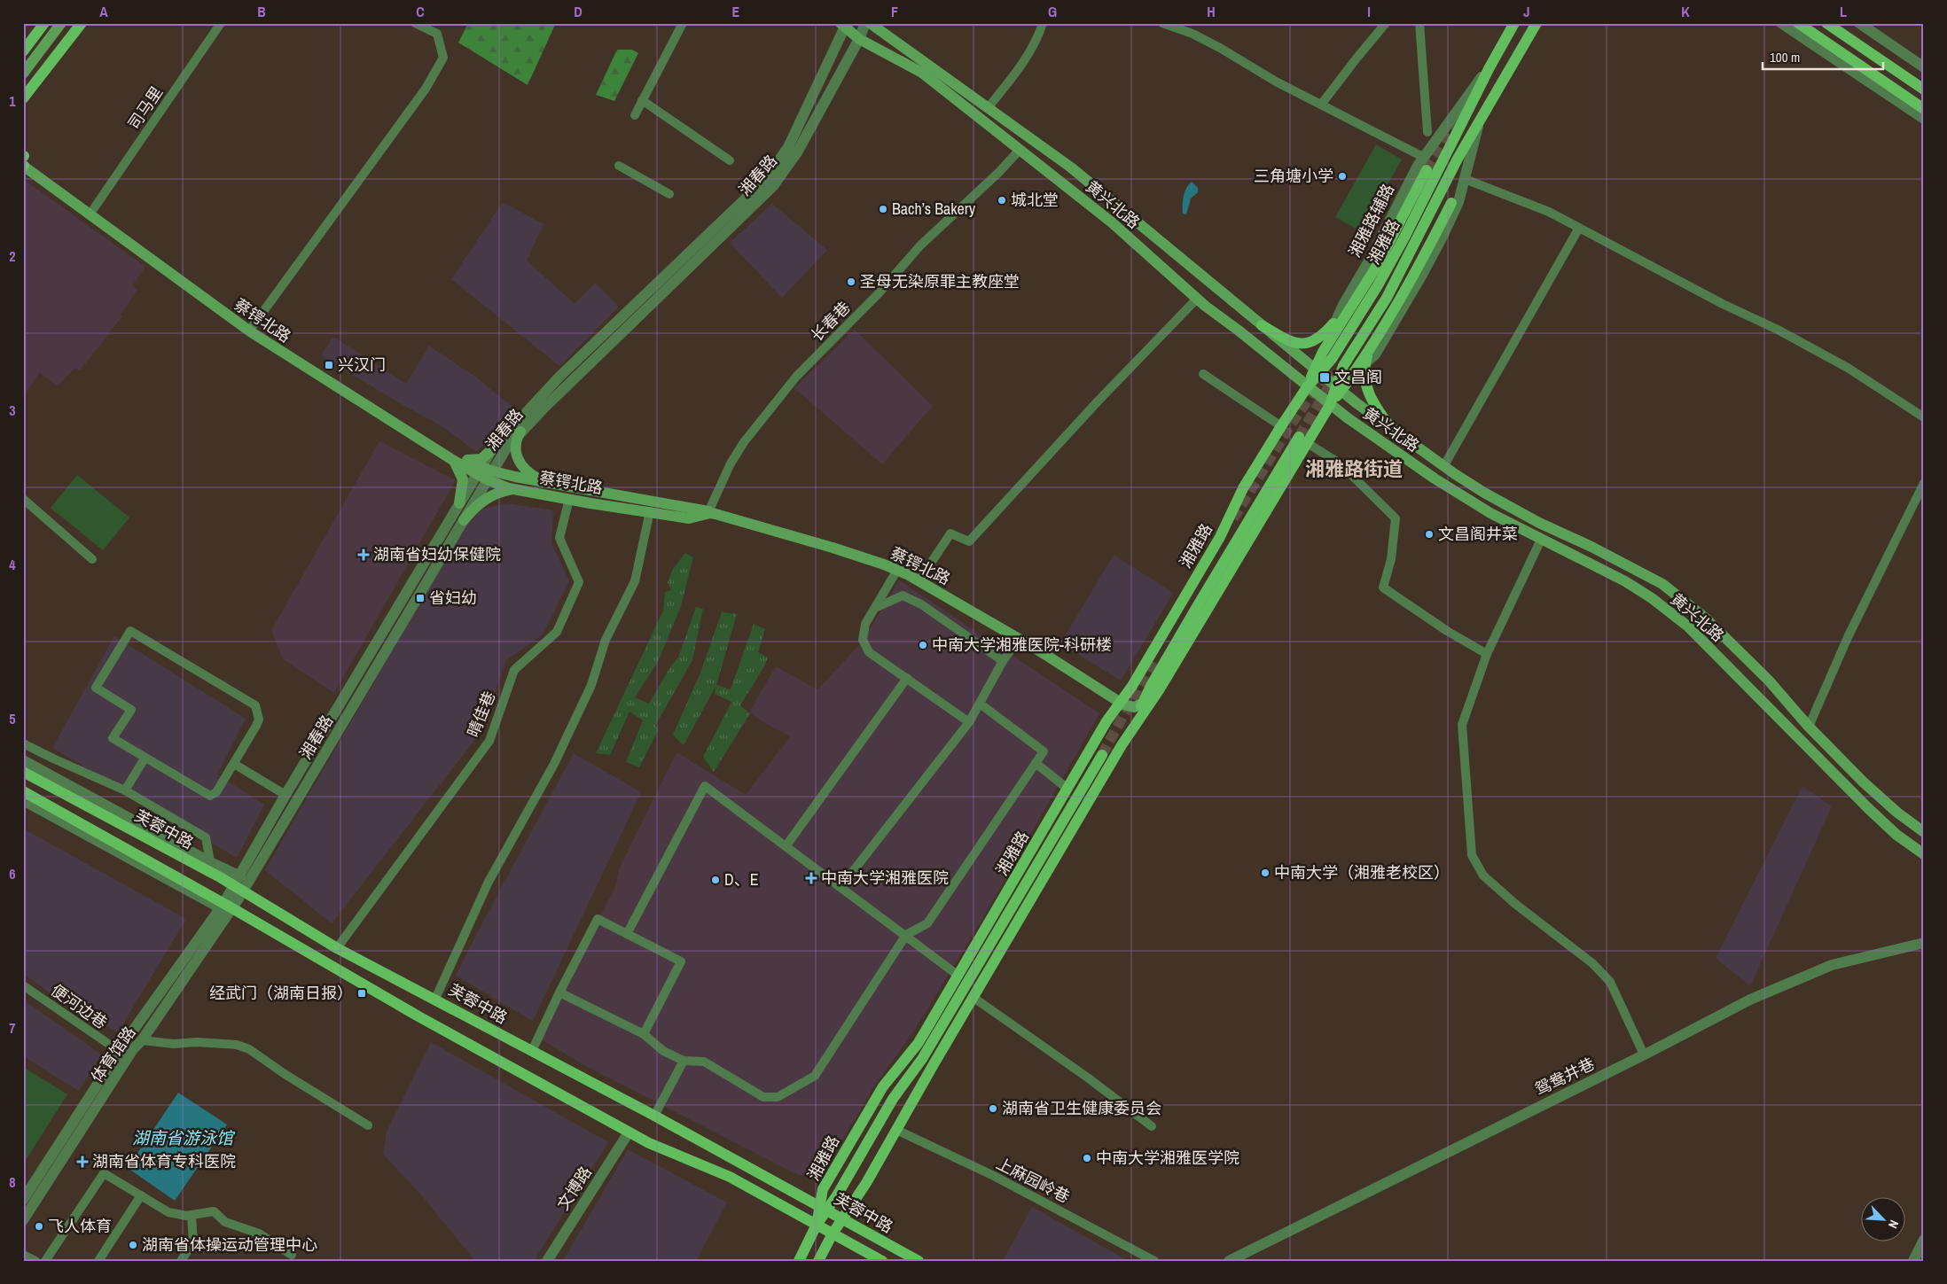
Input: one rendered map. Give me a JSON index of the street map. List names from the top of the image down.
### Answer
{
  "streets": {
    "main road": [
      "黄兴北路",
      "湘雅路",
      "蔡锷北路",
      "芙蓉中路"
    ],
    "street": [
      "司马里",
      "湘春路",
      "湘雅路辅路",
      "长春巷",
      "晴佳巷",
      "便河边巷",
      "体育馆路",
      "鸳鸯井巷",
      "上麻园岭巷",
      "文博路"
    ]
  },
  "crossings": [
    ["司马里", "蔡锷北路"],
    ["湘春路", "黄兴北路"],
    ["湘春路", "蔡锷北路"],
    ["湘春路", "芙蓉中路"],
    ["湘春路", "体育馆路"],
    ["黄兴北路", "湘雅路"],
    ["黄兴北路", "长春巷"],
    ["湘雅路辅路", "湘雅路"],
    ["湘雅路", "蔡锷北路"],
    ["湘雅路", "芙蓉中路"],
    ["湘雅路", "上麻园岭巷"],
    ["蔡锷北路", "长春巷"],
    ["蔡锷北路", "晴佳巷"],
    ["晴佳巷", "芙蓉中路"],
    ["芙蓉中路", "体育馆路"],
    ["芙蓉中路", "文博路"],
    ["便河边巷", "体育馆路"]
  ],
  "districts": ["湘雅路街道"],
  "water": ["湖南省游泳馆"],
  "places": {
    "other": [
      "三角塘小学",
      "城北堂",
      "Bach’s Bakery",
      "圣母无染原罪主教座堂",
      "文昌阁井菜",
      "中南大学湘雅医院-科研楼",
      "中南大学（湘雅老校区）",
      "D、E",
      "湖南省卫生健康委员会",
      "中南大学湘雅医学院",
      "飞人体育",
      "湖南省体操运动管理中心"
    ],
    "transit": [
      "兴汉门",
      "文昌阁",
      "省妇幼",
      "经武门（湖南日报）"
    ],
    "health": ["湖南省妇幼保健院", "中南大学湘雅医院", "湖南省体育专科医院"]
  },
  "scale_bar": "100 m",
  "north": "bottom right",
  "grid": {
    "columns": [
      "A",
      "B",
      "C",
      "D",
      "E",
      "F",
      "G",
      "H",
      "I",
      "J",
      "K",
      "L"
    ],
    "rows": [
      "1",
      "2",
      "3",
      "4",
      "5",
      "6",
      "7",
      "8"
    ]
  }
}
